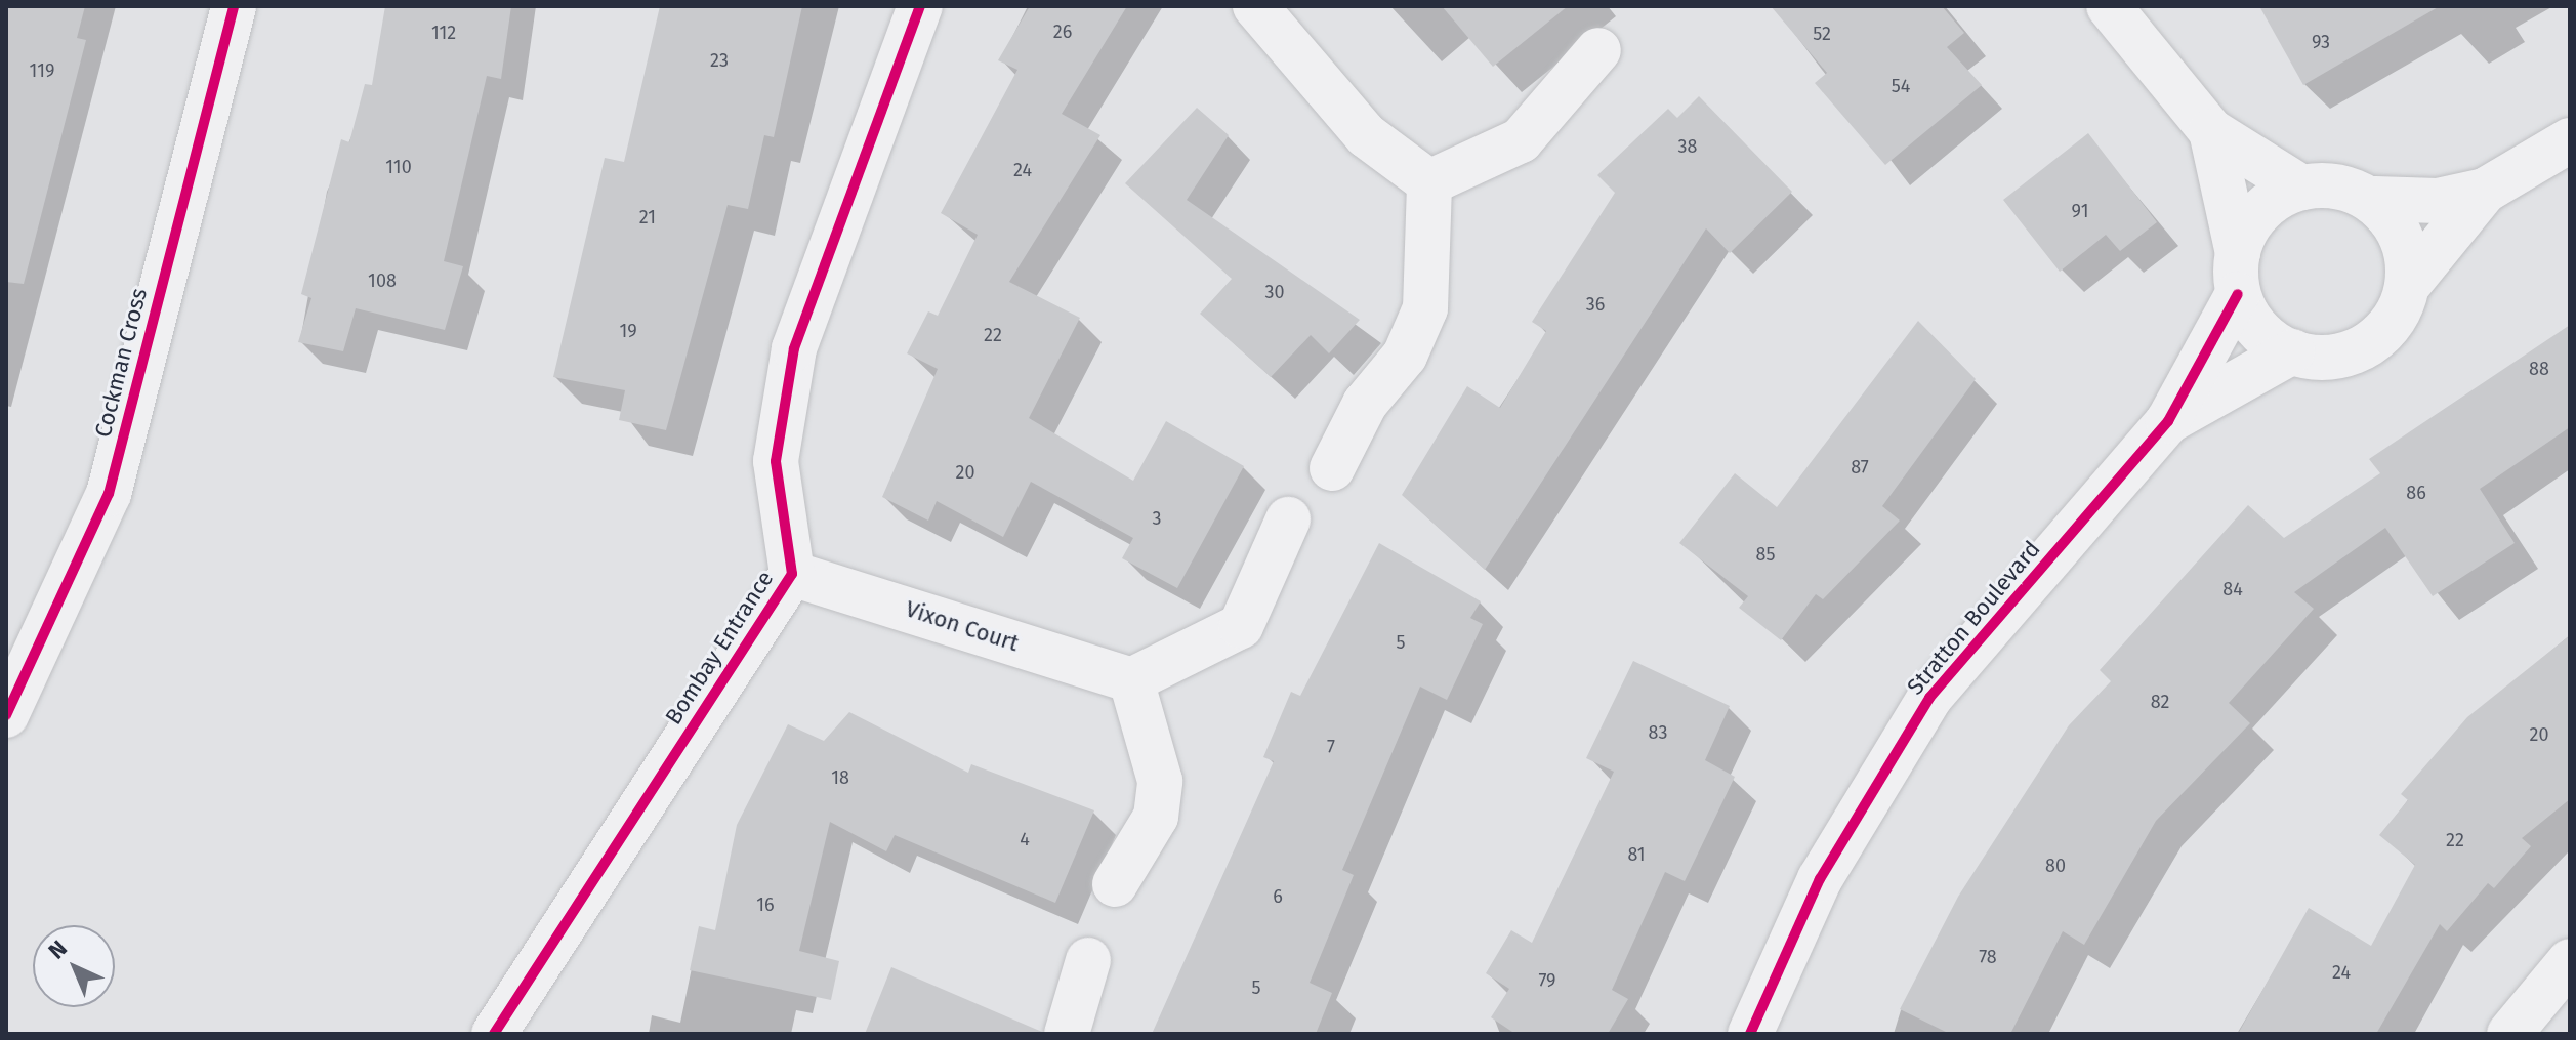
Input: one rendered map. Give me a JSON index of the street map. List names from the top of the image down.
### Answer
{
  "streets": {
    "street": [
      "Cockman Cross",
      "Stratton Boulevard",
      "Vixon Court",
      "Bombay Entrance"
    ]
  },
  "crossings": [
    ["Vixon Court", "Bombay Entrance"]
  ],
  "house_numbers": [
    "26",
    "112",
    "52",
    "93",
    "23",
    "119",
    "54",
    "38",
    "110",
    "24",
    "91",
    "21",
    "108",
    "30",
    "36",
    "19",
    "22",
    "88",
    "87",
    "20",
    "86",
    "3",
    "85",
    "84",
    "5",
    "82",
    "83",
    "20",
    "7",
    "18",
    "4",
    "22",
    "81",
    "80",
    "6",
    "16",
    "78",
    "24",
    "79",
    "5"
  ],
  "north": "top left"
}
